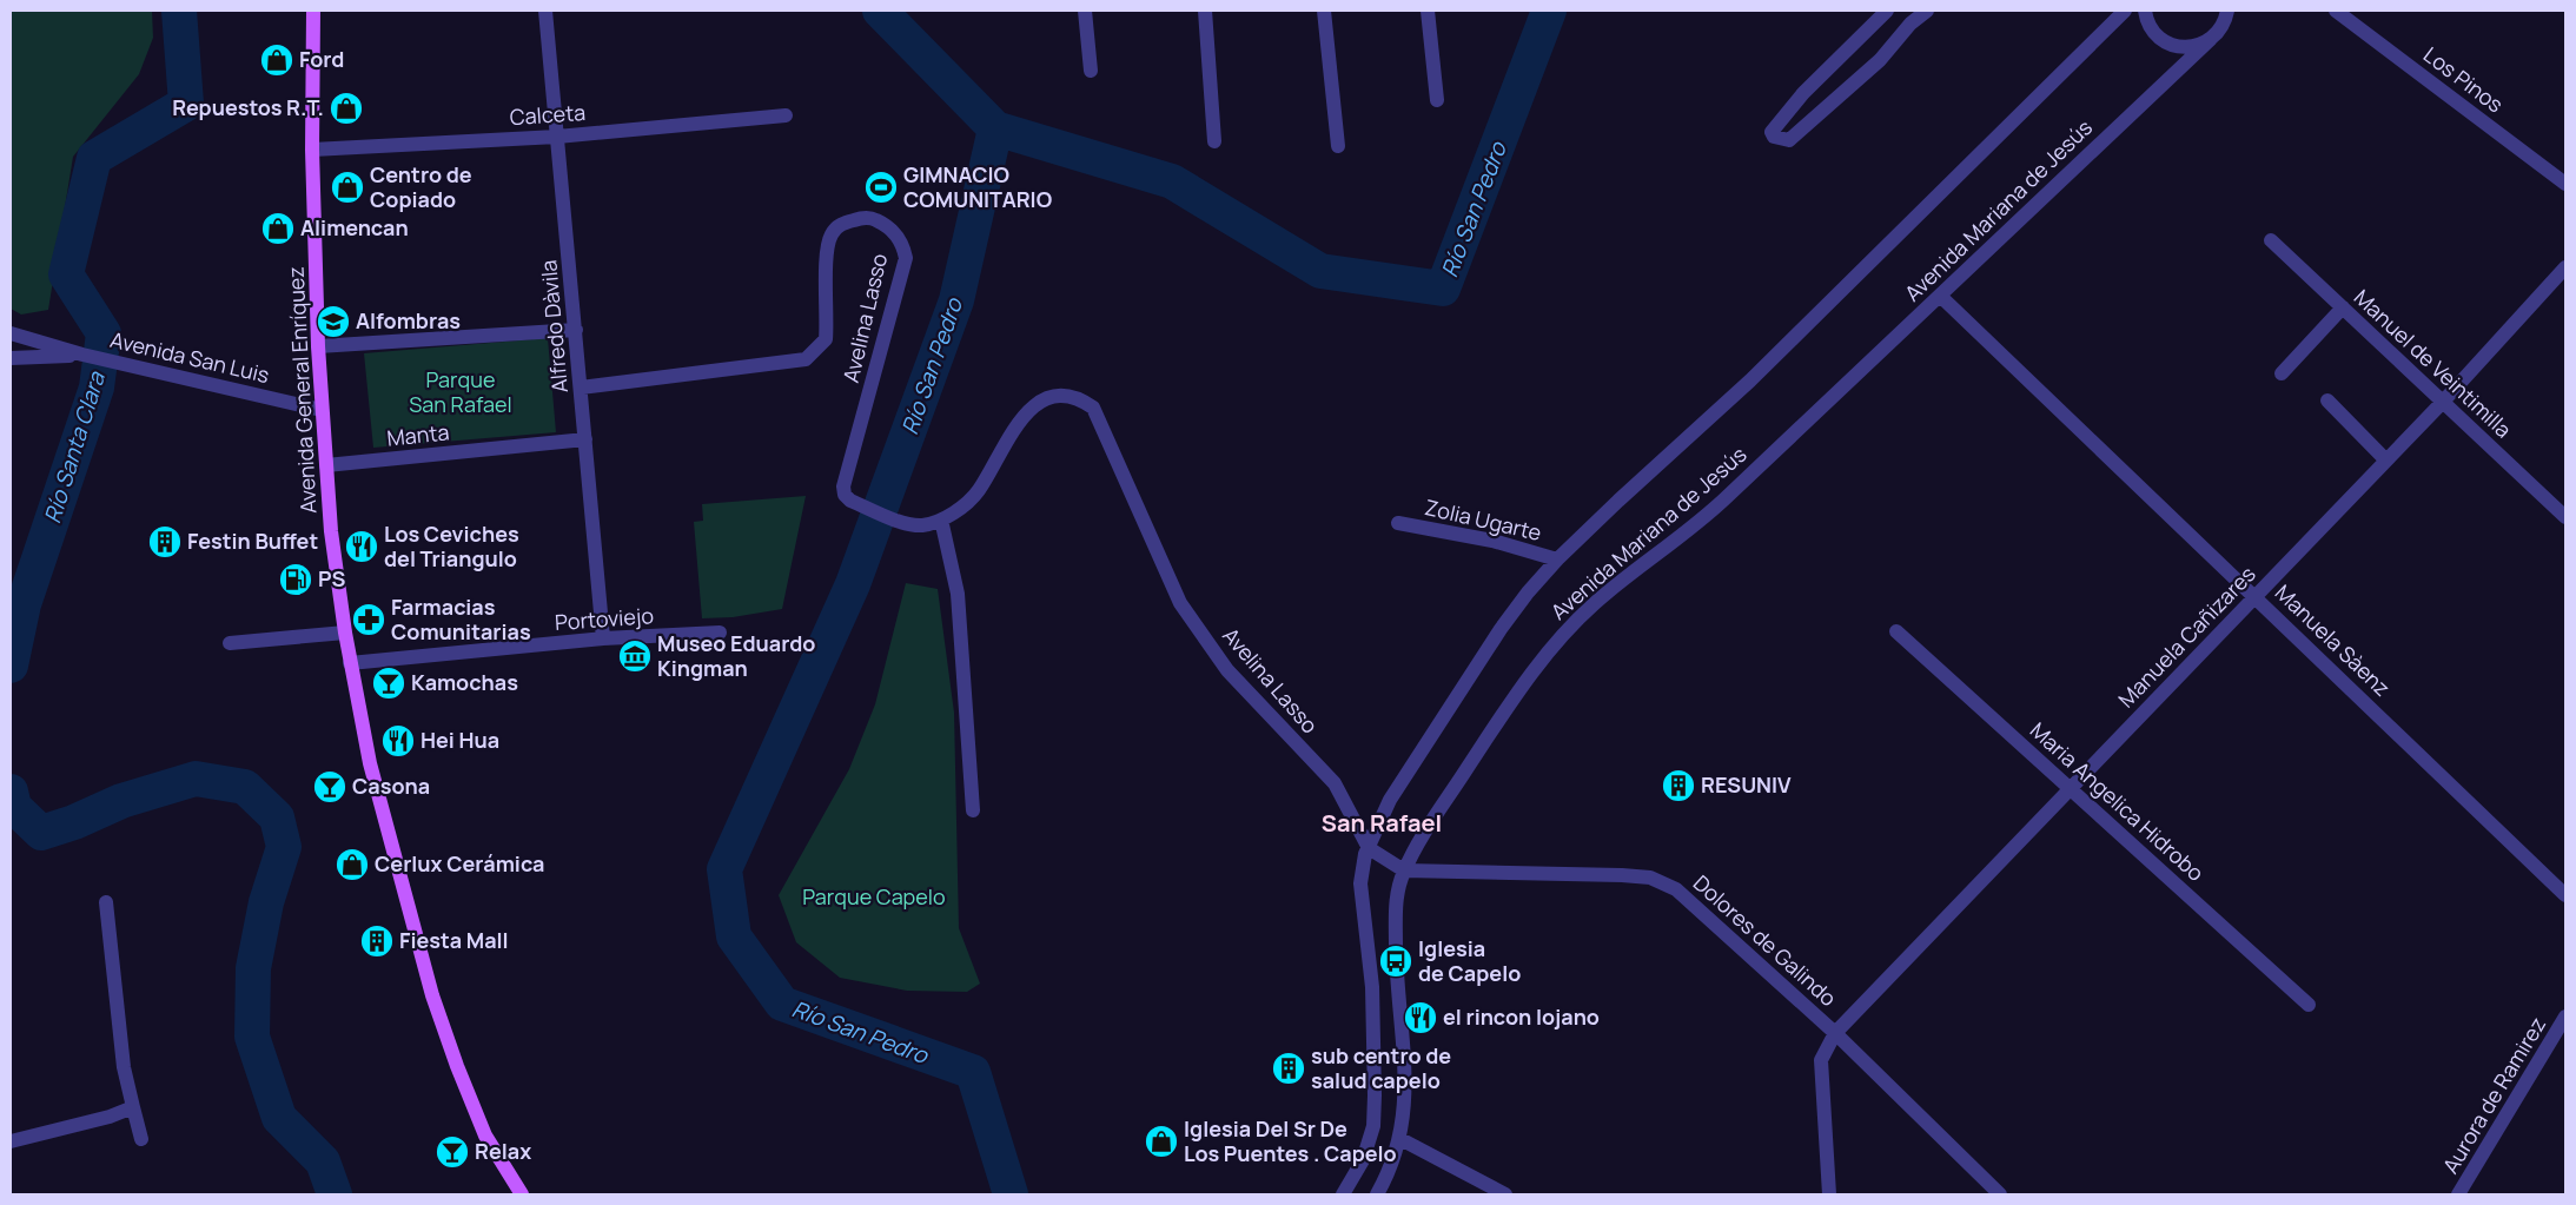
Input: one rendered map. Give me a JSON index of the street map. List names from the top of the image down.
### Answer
{
  "streets": {
    "main road": ["Avenida General Enríquez"],
    "street": [
      "Los Pinos",
      "Calceta",
      "Avenida Mariana de Jesús",
      "Avelina Lasso",
      "Alfredo Dàvila",
      "Avenida San Luis",
      "Manuel de Veintimilla",
      "Manta",
      "ZoIia Ugarte",
      "Portoviejo",
      "Manuela Cañizares",
      "Manuela Sàenz",
      "Maria Angelica Hidrobo",
      "Dolores de Galindo",
      "Aurora de Ramirez"
    ]
  },
  "crossings": [
    ["Calceta", "Alfredo Dàvila"],
    ["Calceta", "Avenida General Enríquez"],
    ["Avenida Mariana de Jesús", "Avelina Lasso"],
    ["Avenida Mariana de Jesús", "ZoIia Ugarte"],
    ["Avenida Mariana de Jesús", "Manuela Sàenz"],
    ["Avenida Mariana de Jesús", "Dolores de Galindo"],
    ["Avelina Lasso", "Alfredo Dàvila"],
    ["Alfredo Dàvila", "Manta"],
    ["Alfredo Dàvila", "Portoviejo"],
    ["Avenida San Luis", "Avenida General Enríquez"],
    ["Manuel de Veintimilla", "Manuela Cañizares"],
    ["Avenida General Enríquez", "Manta"],
    ["Avenida General Enríquez", "Portoviejo"],
    ["Manuela Cañizares", "Manuela Sàenz"],
    ["Manuela Cañizares", "Maria Angelica Hidrobo"],
    ["Manuela Cañizares", "Dolores de Galindo"]
  ],
  "districts": ["San Rafael"],
  "water": ["Río San Pedro", "Río Santa Clara"],
  "parks": ["Parque San Rafael", "Parque Capelo"],
  "places": {
    "shop": [
      "Ford",
      "Repuestos R.T.",
      "Centro de Copiado",
      "Alimencan",
      "Cerlux Cerámica",
      "Iglesia Del Sr De Los Puentes . Capelo"
    ],
    "sports": ["GIMNACIO COMUNITARIO"],
    "school or university": ["Alfombras"],
    "building": [
      "Festin Buffet",
      "RESUNIV",
      "Fiesta Mall",
      "sub centro de salud capelo"
    ],
    "restaurant": ["Los Ceviches del Triangulo", "Hei Hua", "el rincon lojano"],
    "fuel station": ["PS"],
    "pharmacy": ["Farmacias Comunitarias"],
    "museum": ["Museo Eduardo Kingman"],
    "bar": ["Kamochas", "Casona", "Relax"],
    "bus stop": ["Iglesia de Capelo"]
  }
}
